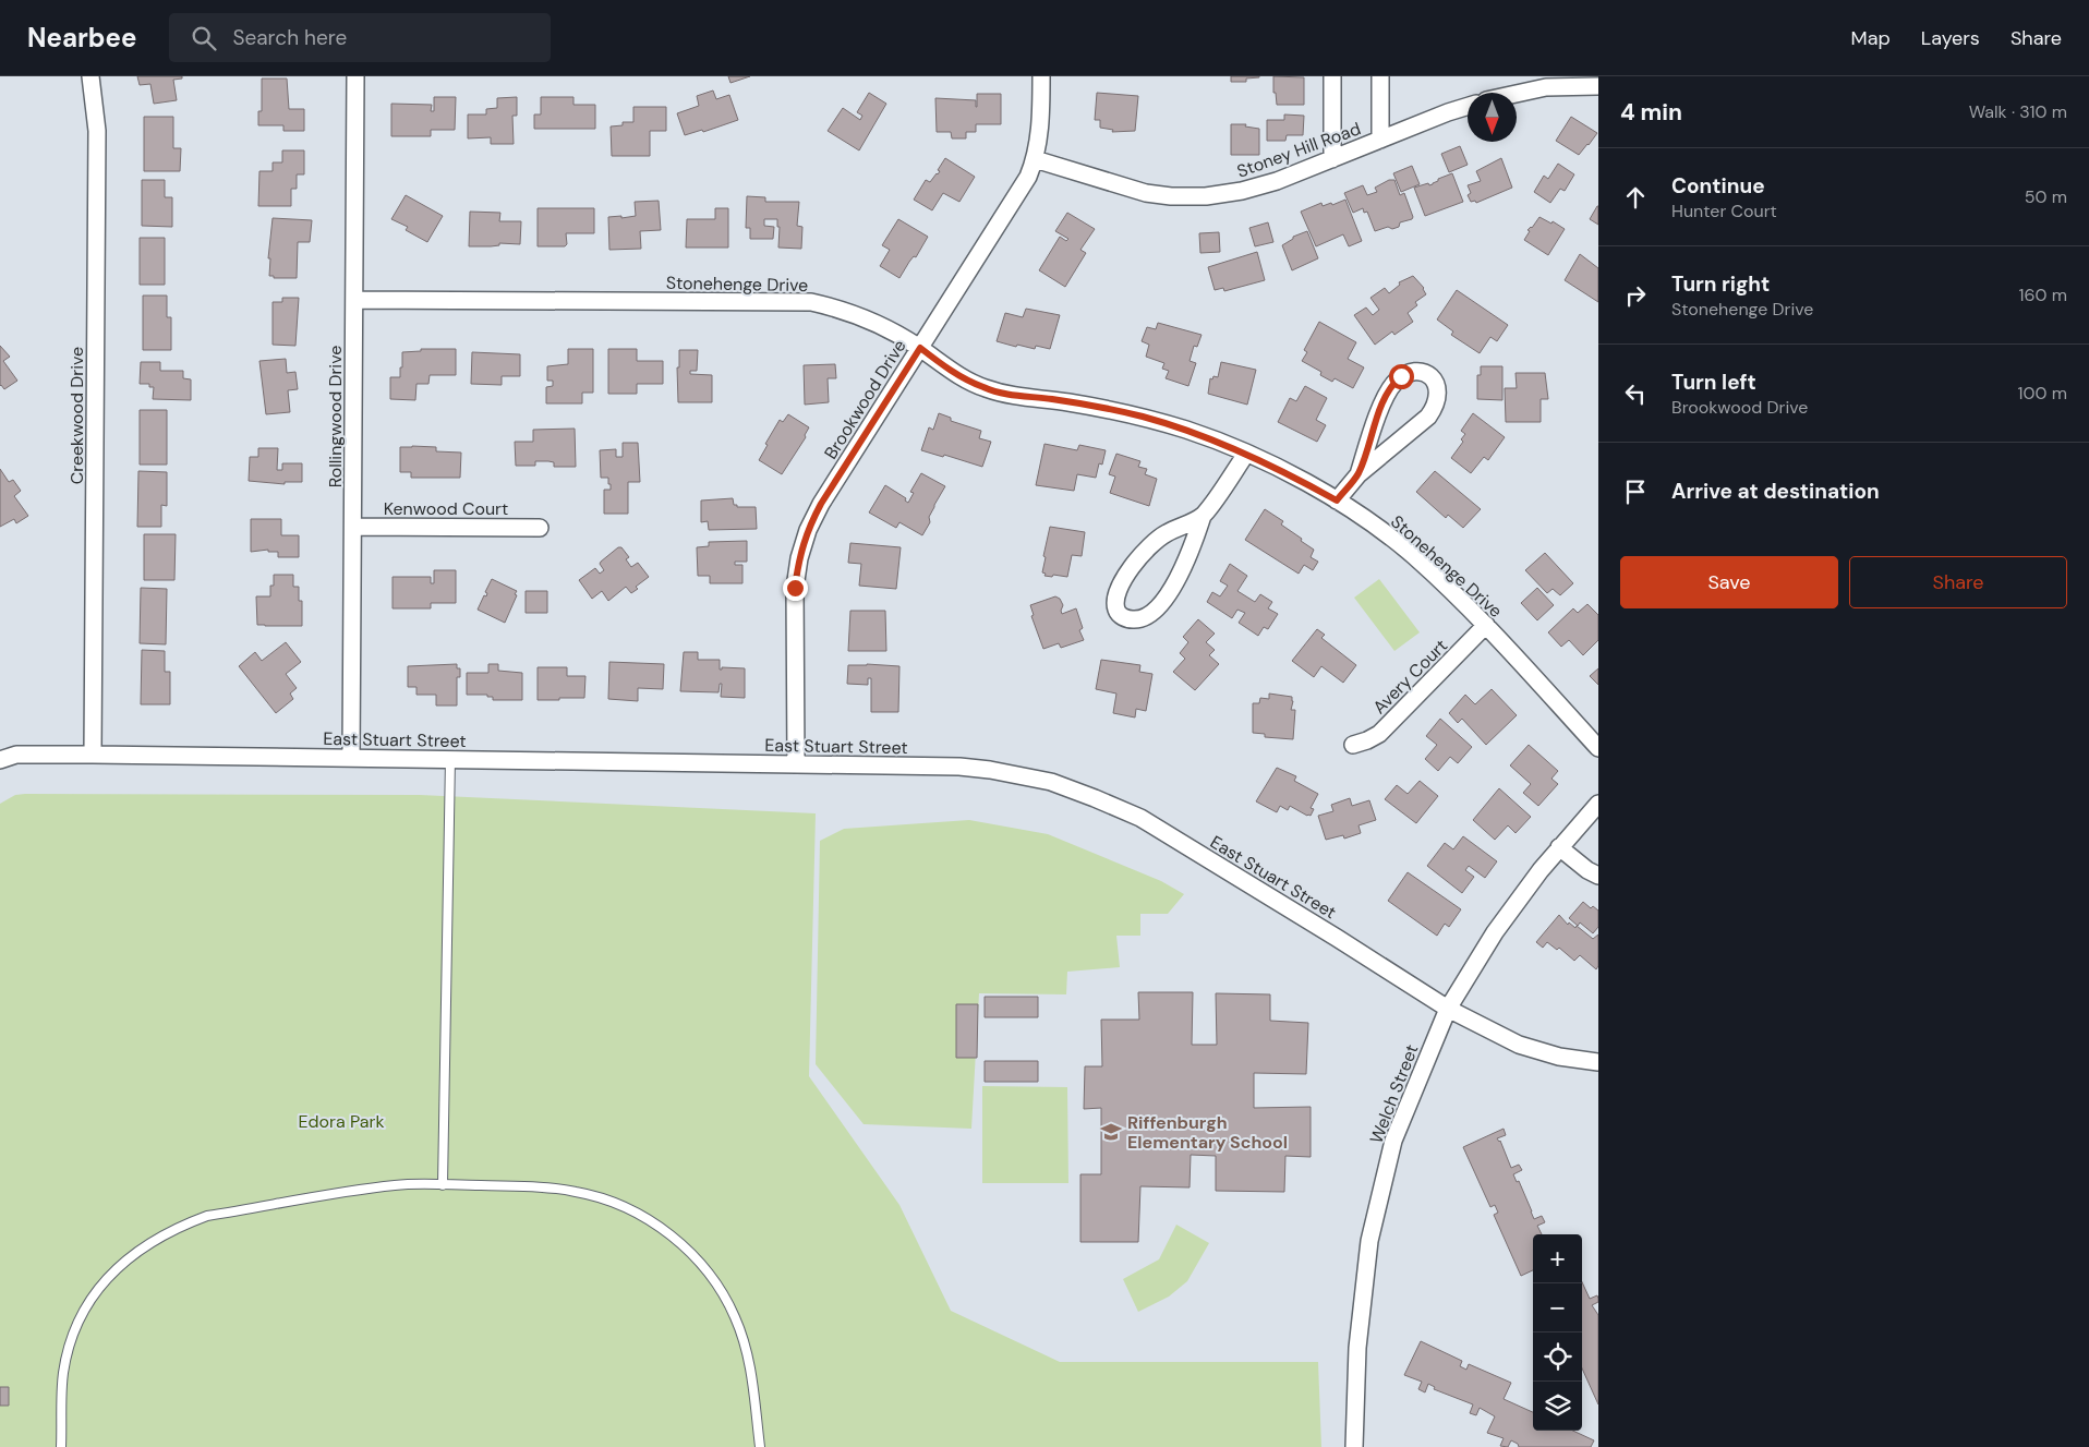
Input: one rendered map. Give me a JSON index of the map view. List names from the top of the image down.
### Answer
{
  "streets": {
    "street": [
      "Stoney Hill Road",
      "Stonehenge Drive",
      "Brookwood Drive",
      "Creekwood Drive",
      "Rollingwood Drive",
      "Kenwood Court",
      "Avery Court",
      "East Stuart Street",
      "Welch Street"
    ]
  },
  "crossings": [
    ["Stoney Hill Road", "Brookwood Drive"],
    ["Stonehenge Drive", "Brookwood Drive"],
    ["Stonehenge Drive", "Rollingwood Drive"],
    ["Stonehenge Drive", "Avery Court"],
    ["Brookwood Drive", "East Stuart Street"],
    ["Creekwood Drive", "East Stuart Street"],
    ["Rollingwood Drive", "Kenwood Court"],
    ["Rollingwood Drive", "East Stuart Street"],
    ["East Stuart Street", "Welch Street"]
  ],
  "parks": ["Edora Park"],
  "places": {
    "school or university": ["Riffenburgh Elementary School"]
  },
  "north": "bottom",
  "page": {
    "header": "Nearbee",
    "search": "Search here",
    "nav": ["Map", "Layers", "Share"],
    "heading": ["4 min", "Walk · 310 m"],
    "list": [
      ["Continue", "Hunter Court", "50 m"],
      ["Turn right", "Stonehenge Drive", "160 m"],
      ["Turn left", "Brookwood Drive", "100 m"],
      "Arrive at destination"
    ],
    "buttons": ["Save", "Share"],
    "map_buttons": ["+", "−"]
  }
}
